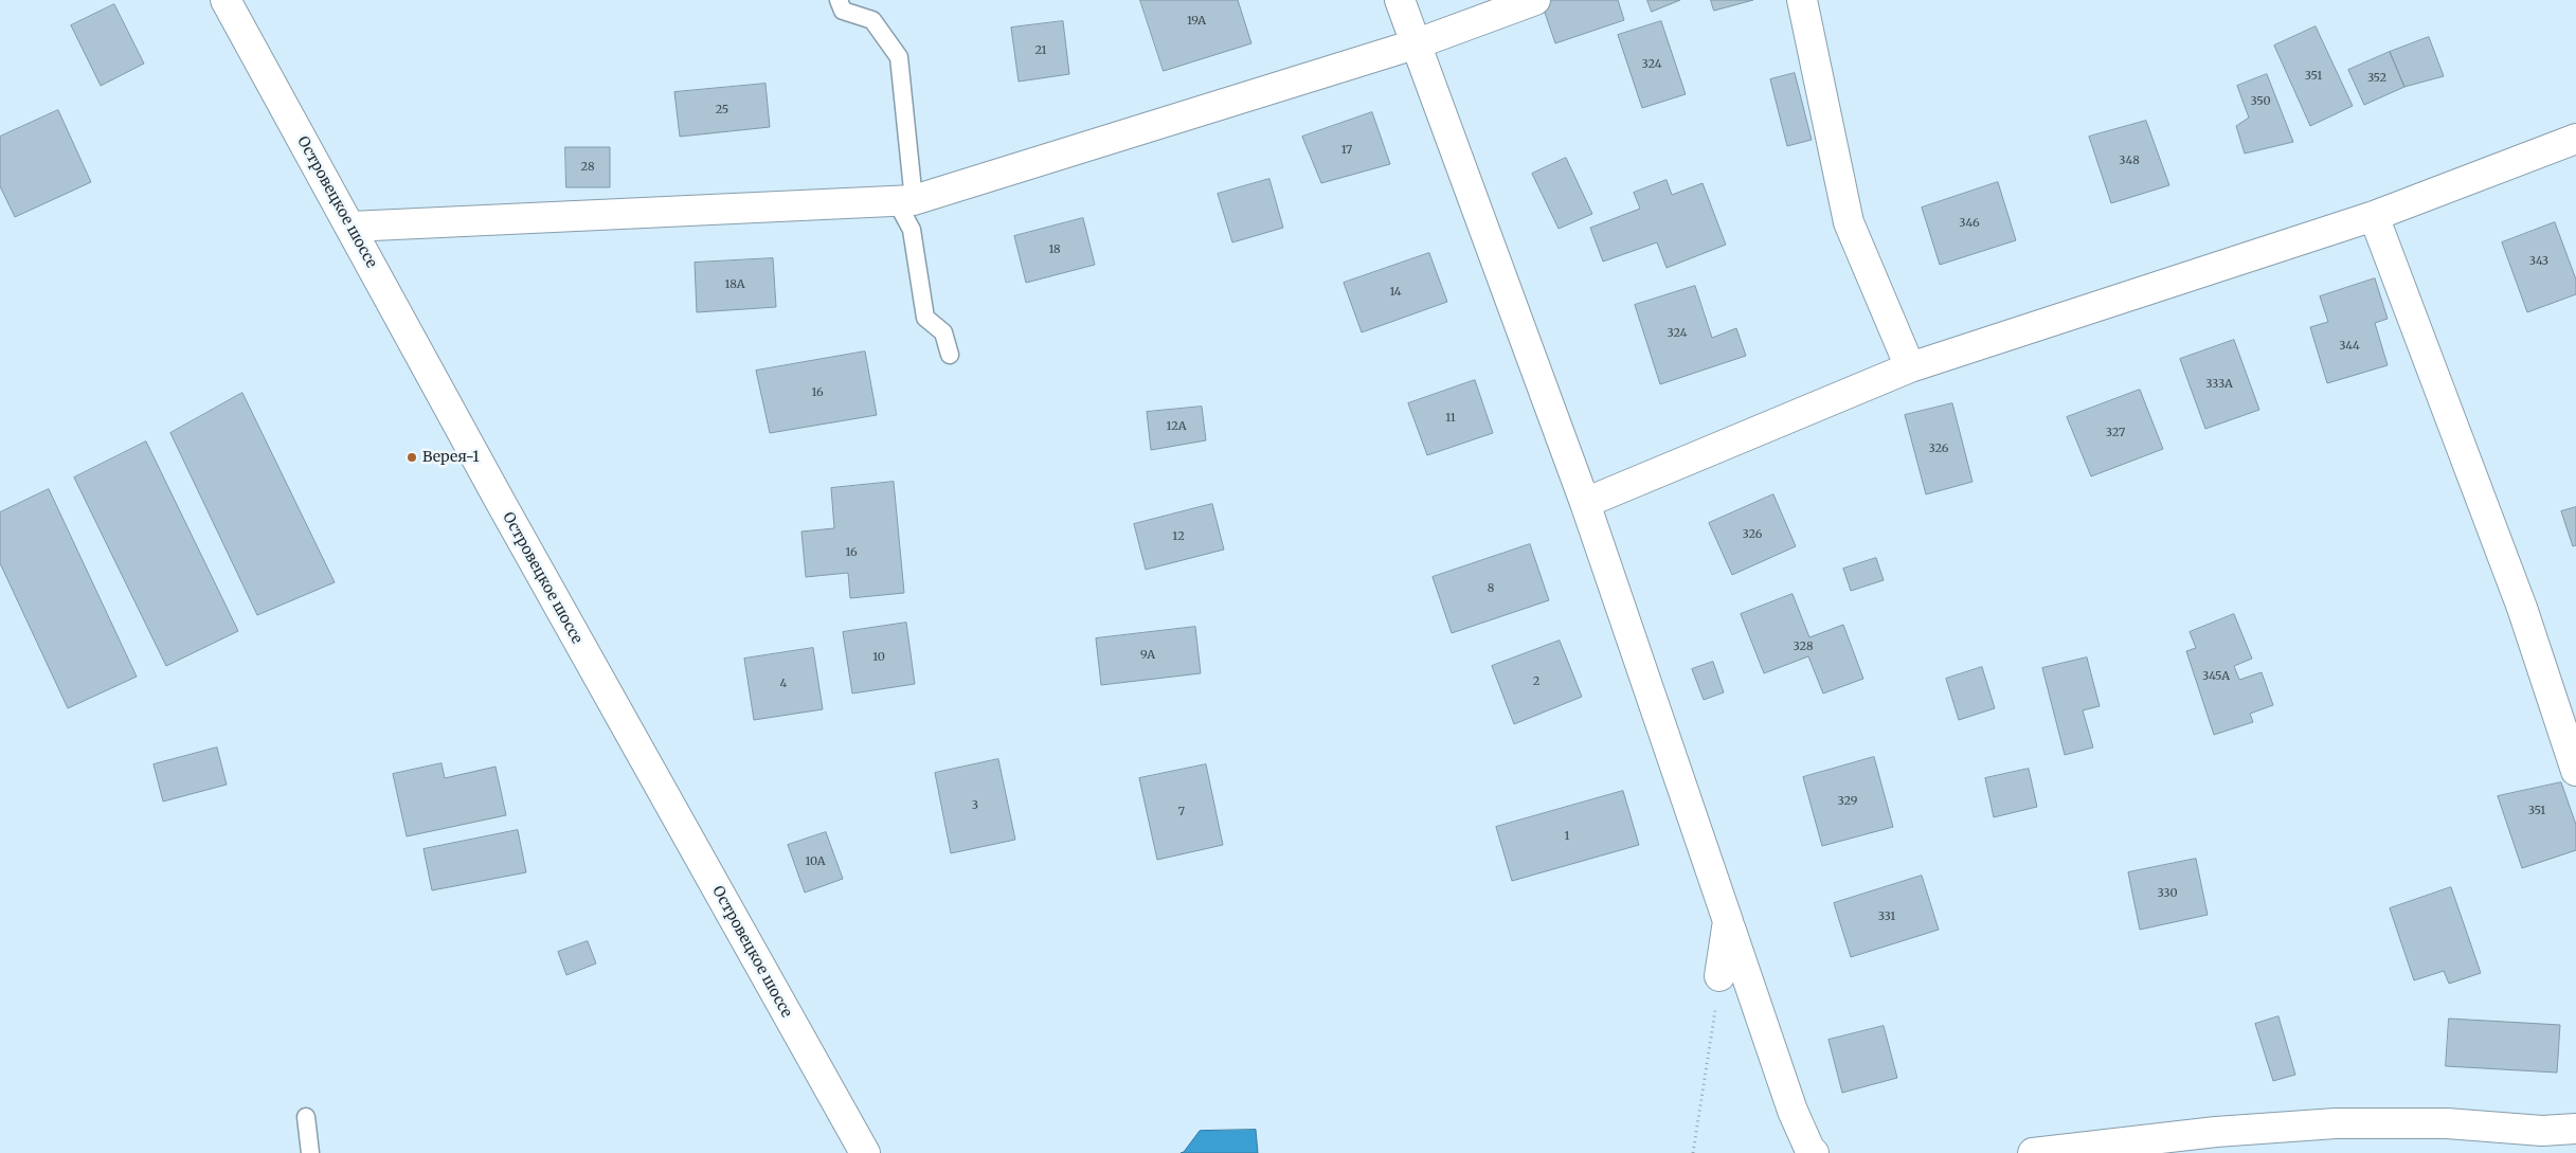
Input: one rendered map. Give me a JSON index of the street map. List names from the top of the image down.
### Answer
{
  "streets": {
    "street": ["Островецкое шоссе"]
  },
  "places": ["Верея-1"],
  "house_numbers": [
    "19А",
    "21",
    "324",
    "351",
    "352",
    "350",
    "25",
    "17",
    "348",
    "28",
    "346",
    "18",
    "343",
    "18А",
    "14",
    "324",
    "344",
    "333А",
    "16",
    "11",
    "12А",
    "327",
    "326",
    "326",
    "12",
    "16",
    "8",
    "328",
    "9А",
    "10",
    "345А",
    "2",
    "4",
    "329",
    "3",
    "351",
    "7",
    "1",
    "10А",
    "330",
    "331"
  ]
}
